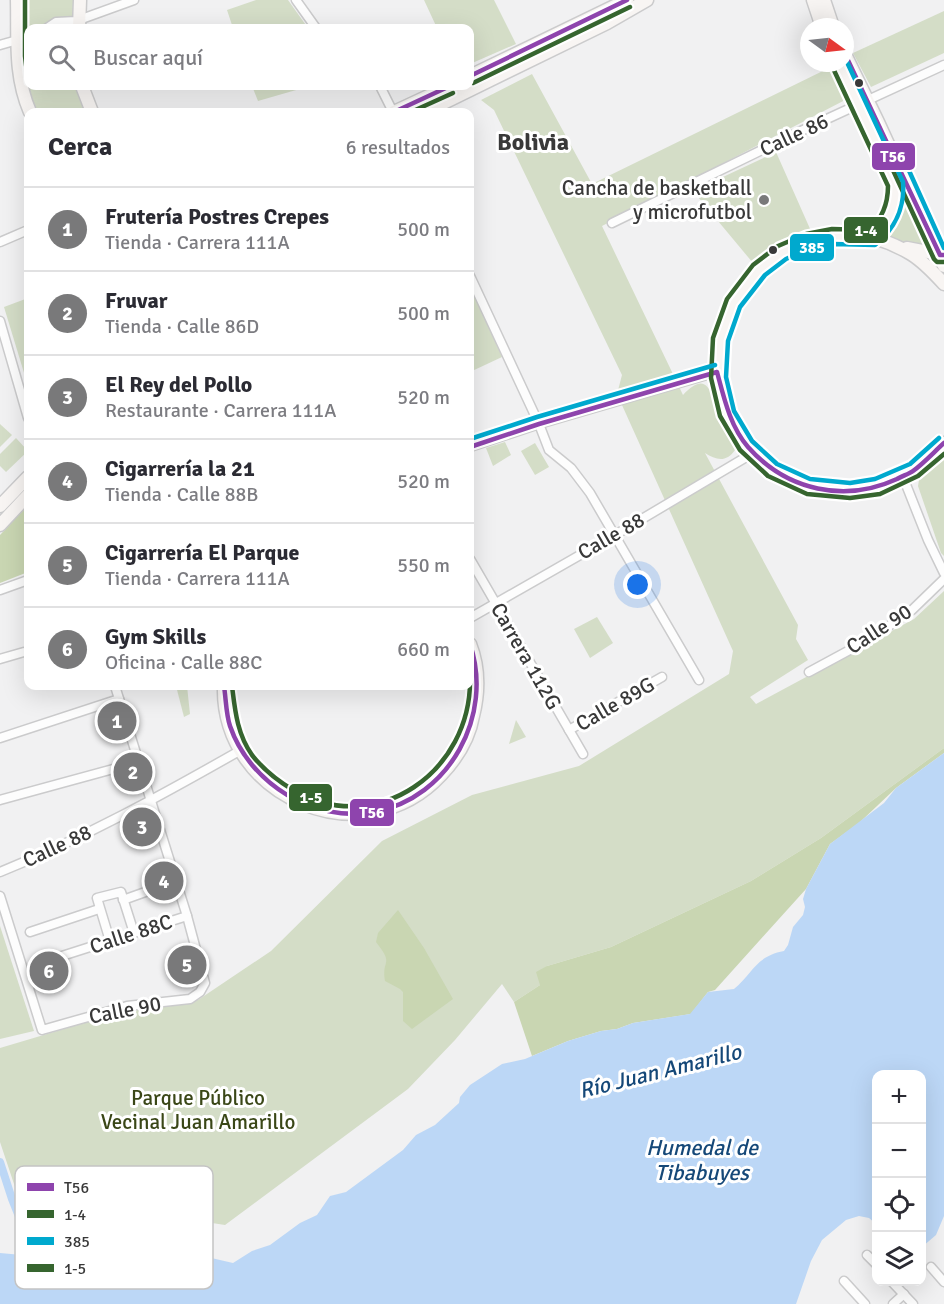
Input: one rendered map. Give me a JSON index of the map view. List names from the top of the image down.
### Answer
{
  "streets": {
    "street": [
      "Calle 86",
      "Calle 88",
      "Calle 90",
      "Carrera 112G",
      "Calle 89G",
      "Calle 88C"
    ]
  },
  "crossings": [
    ["Calle 88", "Carrera 112G"],
    ["Calle 90", "Calle 88C"],
    ["Carrera 112G", "Calle 89G"]
  ],
  "districts": ["Bolivia"],
  "water": ["Río Juan Amarillo", "Humedal de Tibabuyes"],
  "parks": ["Parque Público Vecinal Juan Amarillo"],
  "places": ["Cancha de basketball y microfutbol"],
  "lines": [
    "transit line T56",
    "transit line 1-5",
    "transit line 1-4",
    "transit line 385"
  ],
  "legend": [
    "T56",
    "1-4",
    "385",
    "1-5"
  ],
  "north": "right",
  "page": {
    "search": "Buscar aquí",
    "heading": ["Cerca", "6 resultados"],
    "list": [
      {
        "mark": "1",
        "name": "Frutería Postres Crepes",
        "note": "Tienda · Carrera 111A",
        "value": "500 m"
      },
      {
        "mark": "2",
        "name": "Fruvar",
        "note": "Tienda · Calle 86D",
        "value": "500 m"
      },
      {
        "mark": "3",
        "name": "El Rey del Pollo",
        "note": "Restaurante · Carrera 111A",
        "value": "520 m"
      },
      {
        "mark": "4",
        "name": "Cigarrería la 21",
        "note": "Tienda · Calle 88B",
        "value": "520 m"
      },
      {
        "mark": "5",
        "name": "Cigarrería El Parque",
        "note": "Tienda · Carrera 111A",
        "value": "550 m"
      },
      {
        "mark": "6",
        "name": "Gym Skills",
        "note": "Oficina · Calle 88C",
        "value": "660 m"
      }
    ],
    "pins": [
      "1",
      "2",
      "3",
      "4",
      "5",
      "6"
    ],
    "map_buttons": ["+", "−"]
  }
}
